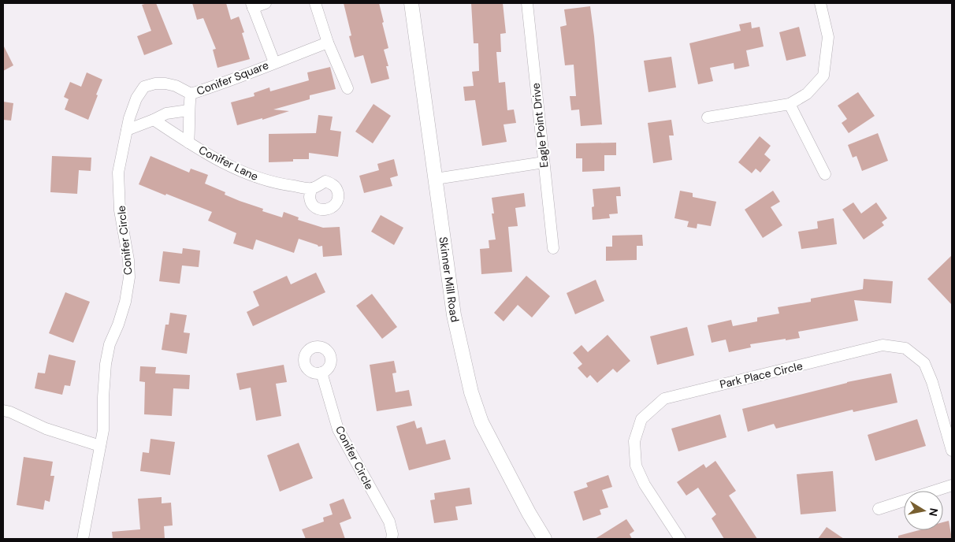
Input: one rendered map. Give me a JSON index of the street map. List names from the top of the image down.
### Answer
{
  "streets": {
    "street": [
      "Conifer Square",
      "Eagle Point Drive",
      "Conifer Lane",
      "Conifer Circle",
      "Skinner Mill Road",
      "Park Place Circle"
    ]
  },
  "crossings": [
    ["Conifer Square", "Conifer Circle"]
  ],
  "north": "right"
}
